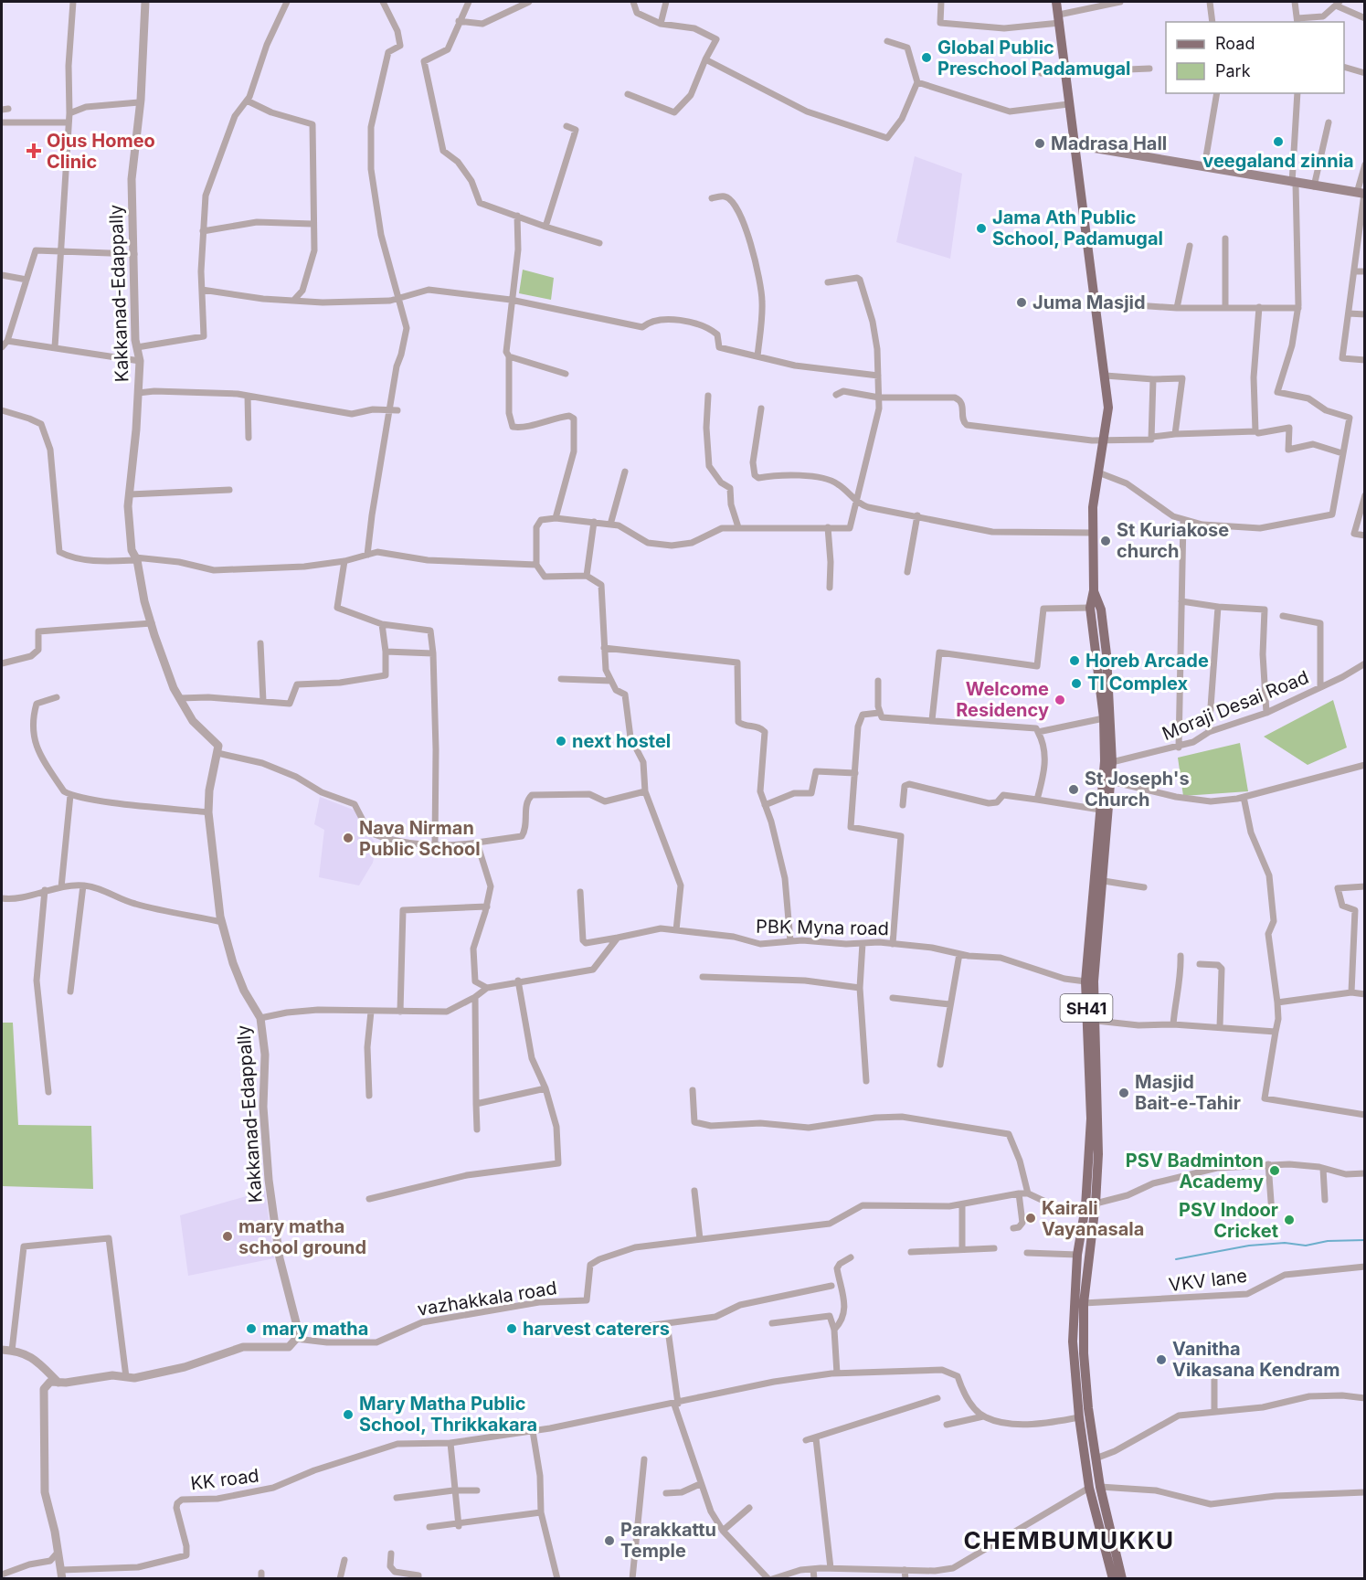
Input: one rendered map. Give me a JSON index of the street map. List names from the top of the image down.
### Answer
{
  "streets": {
    "main road": ["SH41"],
    "street": [
      "Kakkanad-Edappally",
      "Moraji Desai Road",
      "PBK Myna road",
      "VKV lane",
      "vazhakkala road",
      "KK road"
    ]
  },
  "crossings": [
    ["Kakkanad-Edappally", "vazhakkala road"],
    ["PBK Myna road", "SH41"]
  ],
  "districts": ["CHEMBUMUKKU"],
  "places": {
    "other": [
      "Global Public Preschool Padamugal",
      "veegaland zinnia",
      "Madrasa Hall",
      "Jama Ath Public School, Padamugal",
      "Juma Masjid",
      "St Kuriakose church",
      "Horeb Arcade",
      "TI Complex",
      "Welcome Residency",
      "next hostel",
      "St Joseph's Church",
      "Nava Nirman Public School",
      "Masjid Bait-e-Tahir",
      "PSV Badminton Academy",
      "Kairali Vayanasala",
      "PSV Indoor Cricket",
      "mary matha school ground",
      "mary matha",
      "harvest caterers",
      "Vanitha Vikasana Kendram",
      "Mary Matha Public School, Thrikkakara",
      "Parakkattu Temple"
    ],
    "health": ["Ojus Homeo Clinic"]
  },
  "legend": ["Road", "Park"]
}
